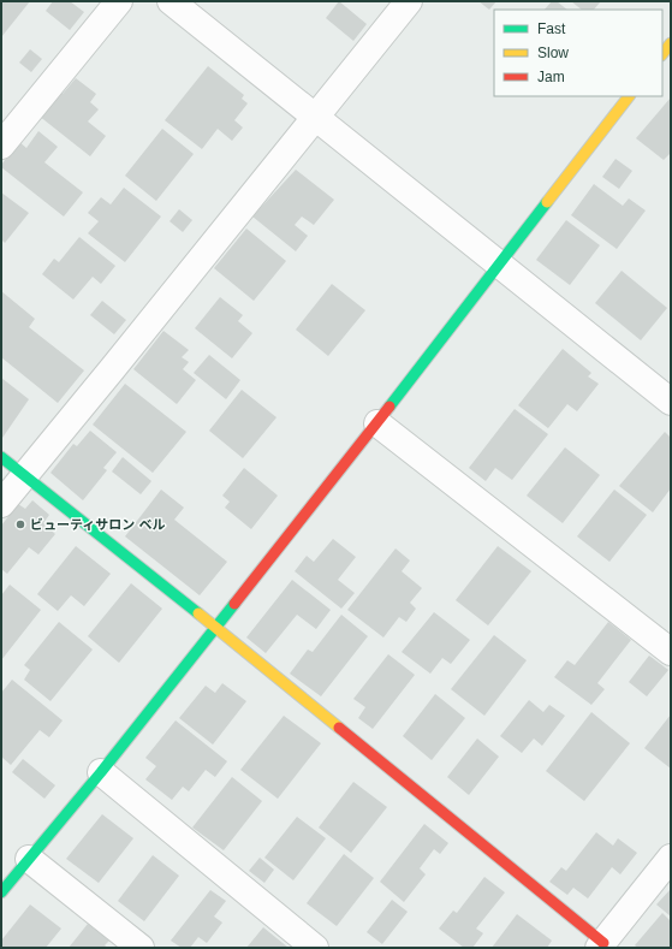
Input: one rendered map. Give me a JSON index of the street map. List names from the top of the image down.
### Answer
{
  "places": ["ビューティサロン ベル"],
  "legend": ["Fast", "Slow", "Jam"]
}
